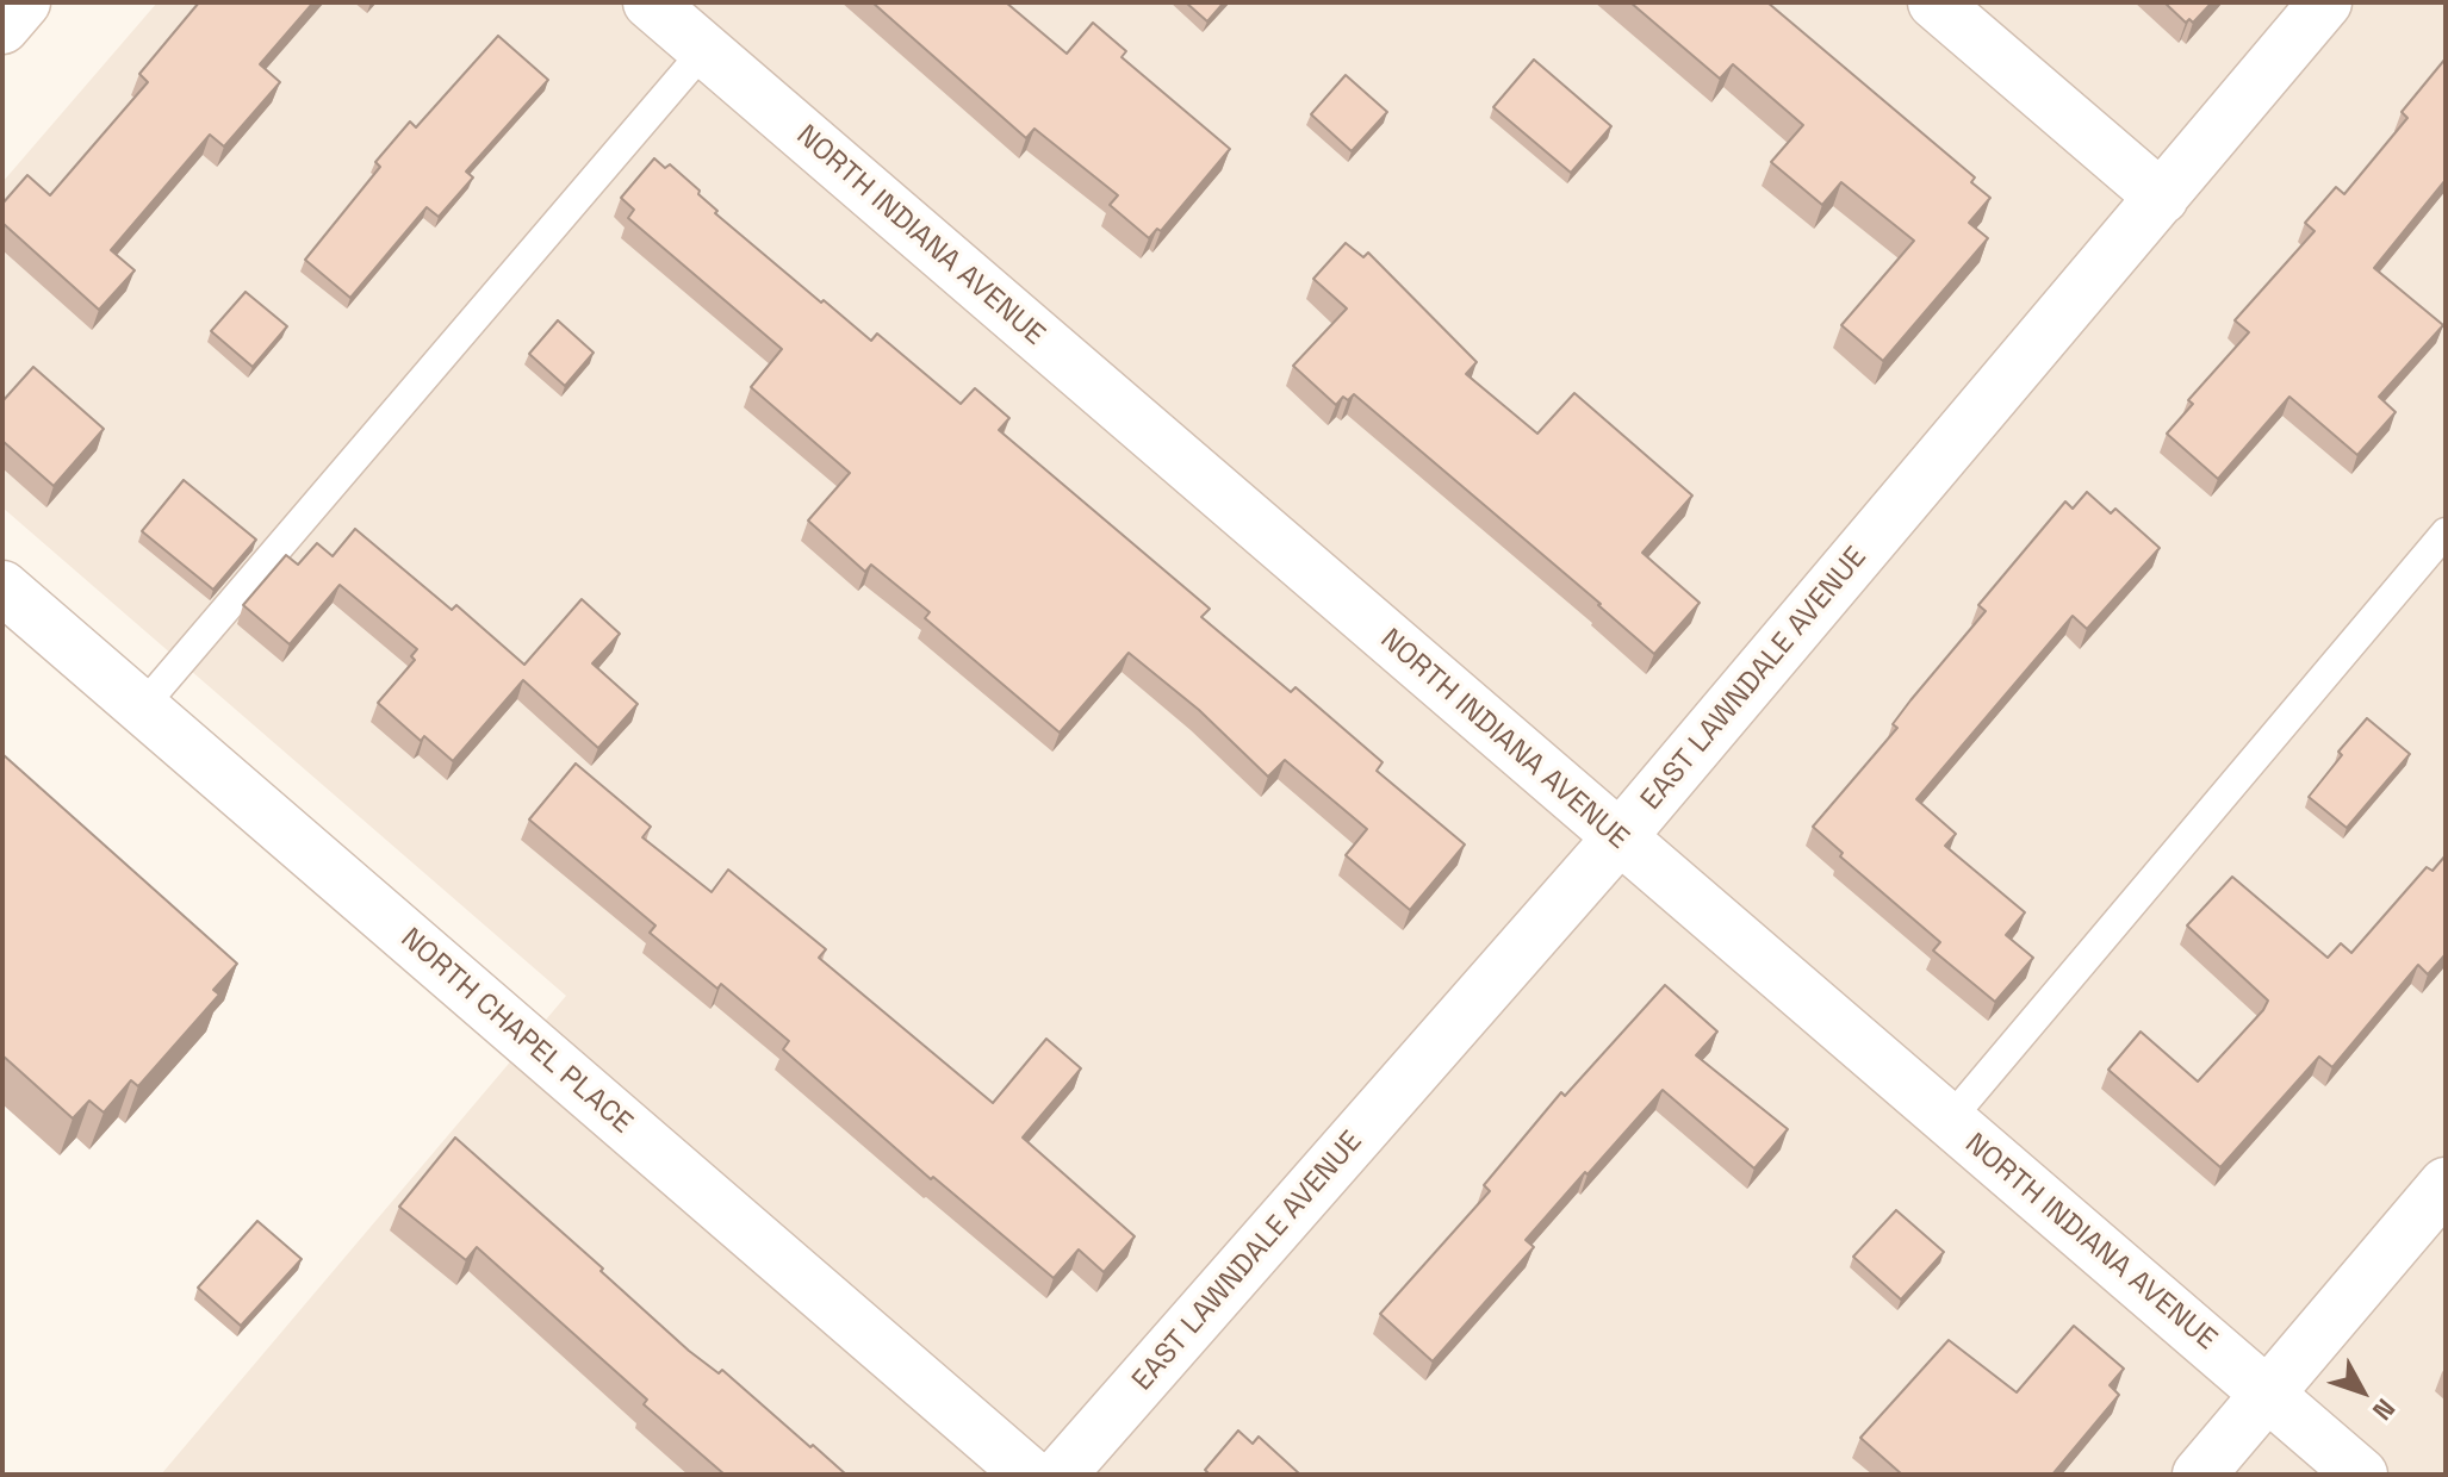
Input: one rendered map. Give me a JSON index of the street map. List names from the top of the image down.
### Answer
{
  "streets": {
    "street": ["NORTH INDIANA AVENUE", "EAST LAWNDALE AVENUE", "NORTH CHAPEL PLACE"]
  },
  "crossings": [
    ["NORTH INDIANA AVENUE", "EAST LAWNDALE AVENUE"]
  ],
  "north": "bottom right"
}
